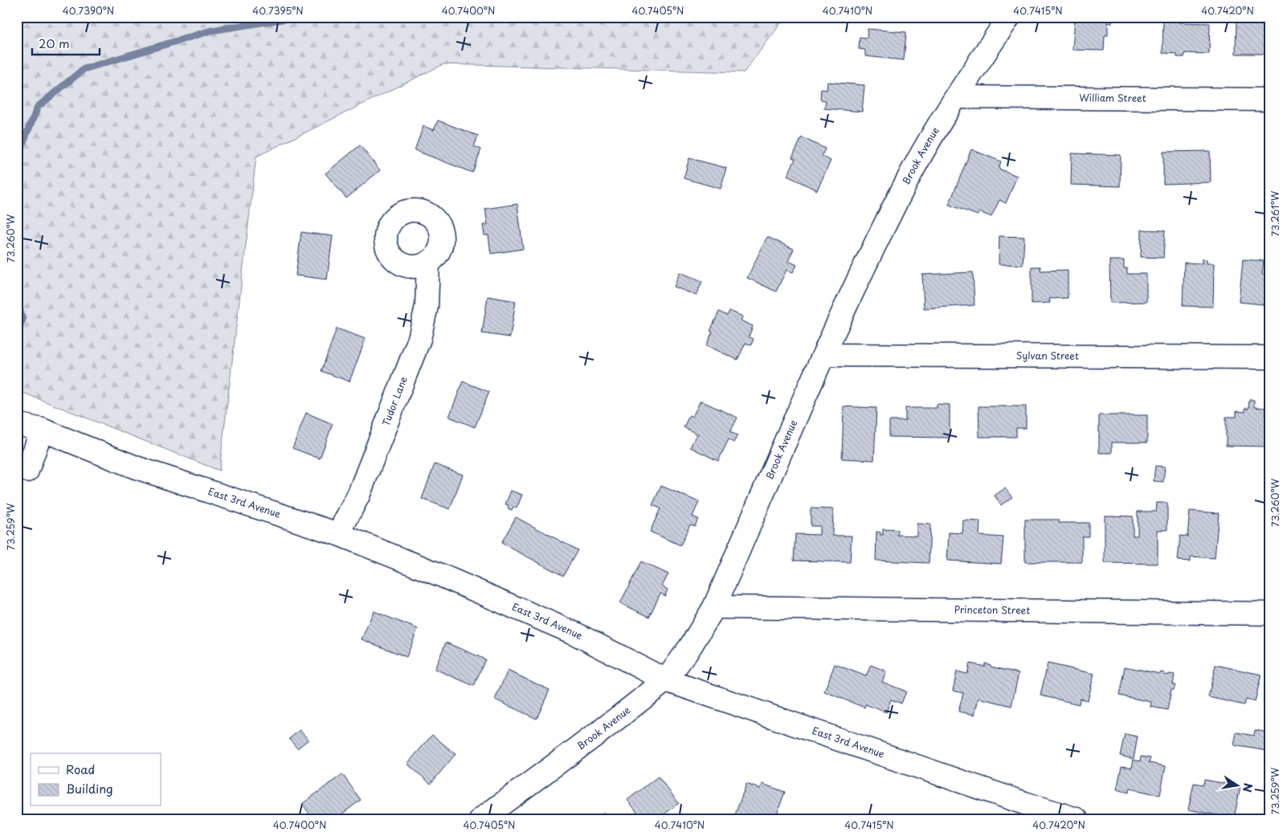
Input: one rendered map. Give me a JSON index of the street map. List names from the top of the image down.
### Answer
{
  "streets": {
    "street": [
      "William Street",
      "Brook Avenue",
      "Sylvan Street",
      "Tudor Lane",
      "East 3rd Avenue",
      "Princeton Street"
    ]
  },
  "crossings": [
    ["William Street", "Brook Avenue"],
    ["Brook Avenue", "Sylvan Street"],
    ["Brook Avenue", "East 3rd Avenue"],
    ["Brook Avenue", "Princeton Street"],
    ["Tudor Lane", "East 3rd Avenue"]
  ],
  "legend": ["Road", "Building"],
  "scale_bar": "20 m",
  "north": "right",
  "coordinates": [
    "40.7390°N",
    "40.7395°N",
    "40.7400°N",
    "40.7405°N",
    "40.7410°N",
    "40.7415°N",
    "40.7420°N",
    "73.261°W",
    "73.260°W",
    "73.259°W"
  ]
}
